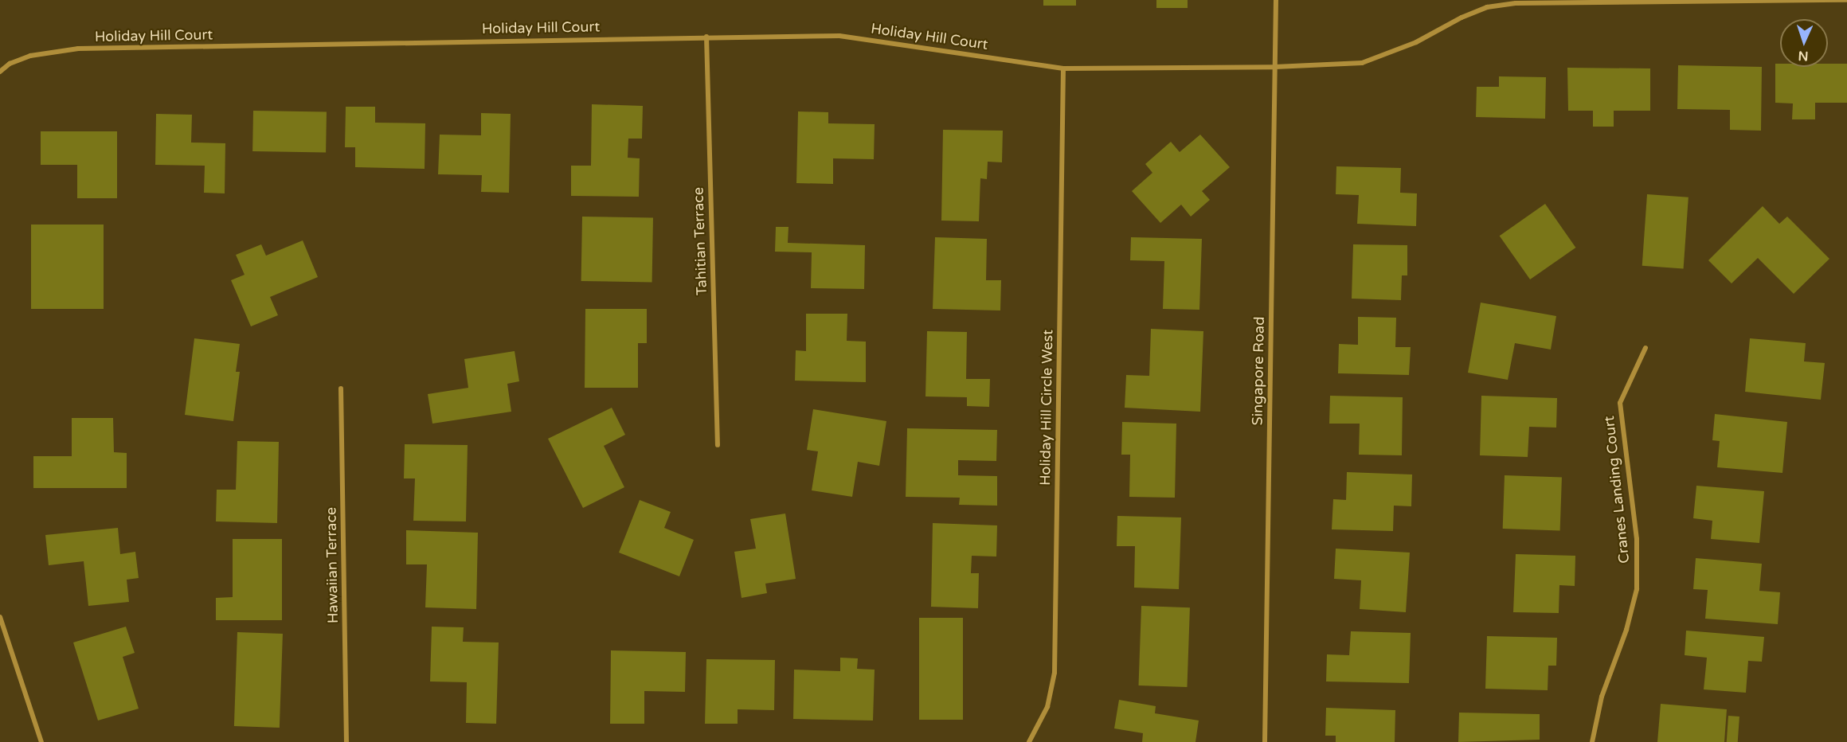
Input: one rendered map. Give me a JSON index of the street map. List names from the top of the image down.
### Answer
{
  "streets": {
    "street": [
      "Holiday Hill Court",
      "Tahitian Terrace",
      "Singapore Road",
      "Holiday Hill Circle West",
      "Cranes Landing Court",
      "Hawaiian Terrace"
    ]
  },
  "crossings": [
    ["Holiday Hill Court", "Tahitian Terrace"],
    ["Holiday Hill Court", "Singapore Road"],
    ["Holiday Hill Court", "Holiday Hill Circle West"]
  ],
  "north": "bottom"
}
